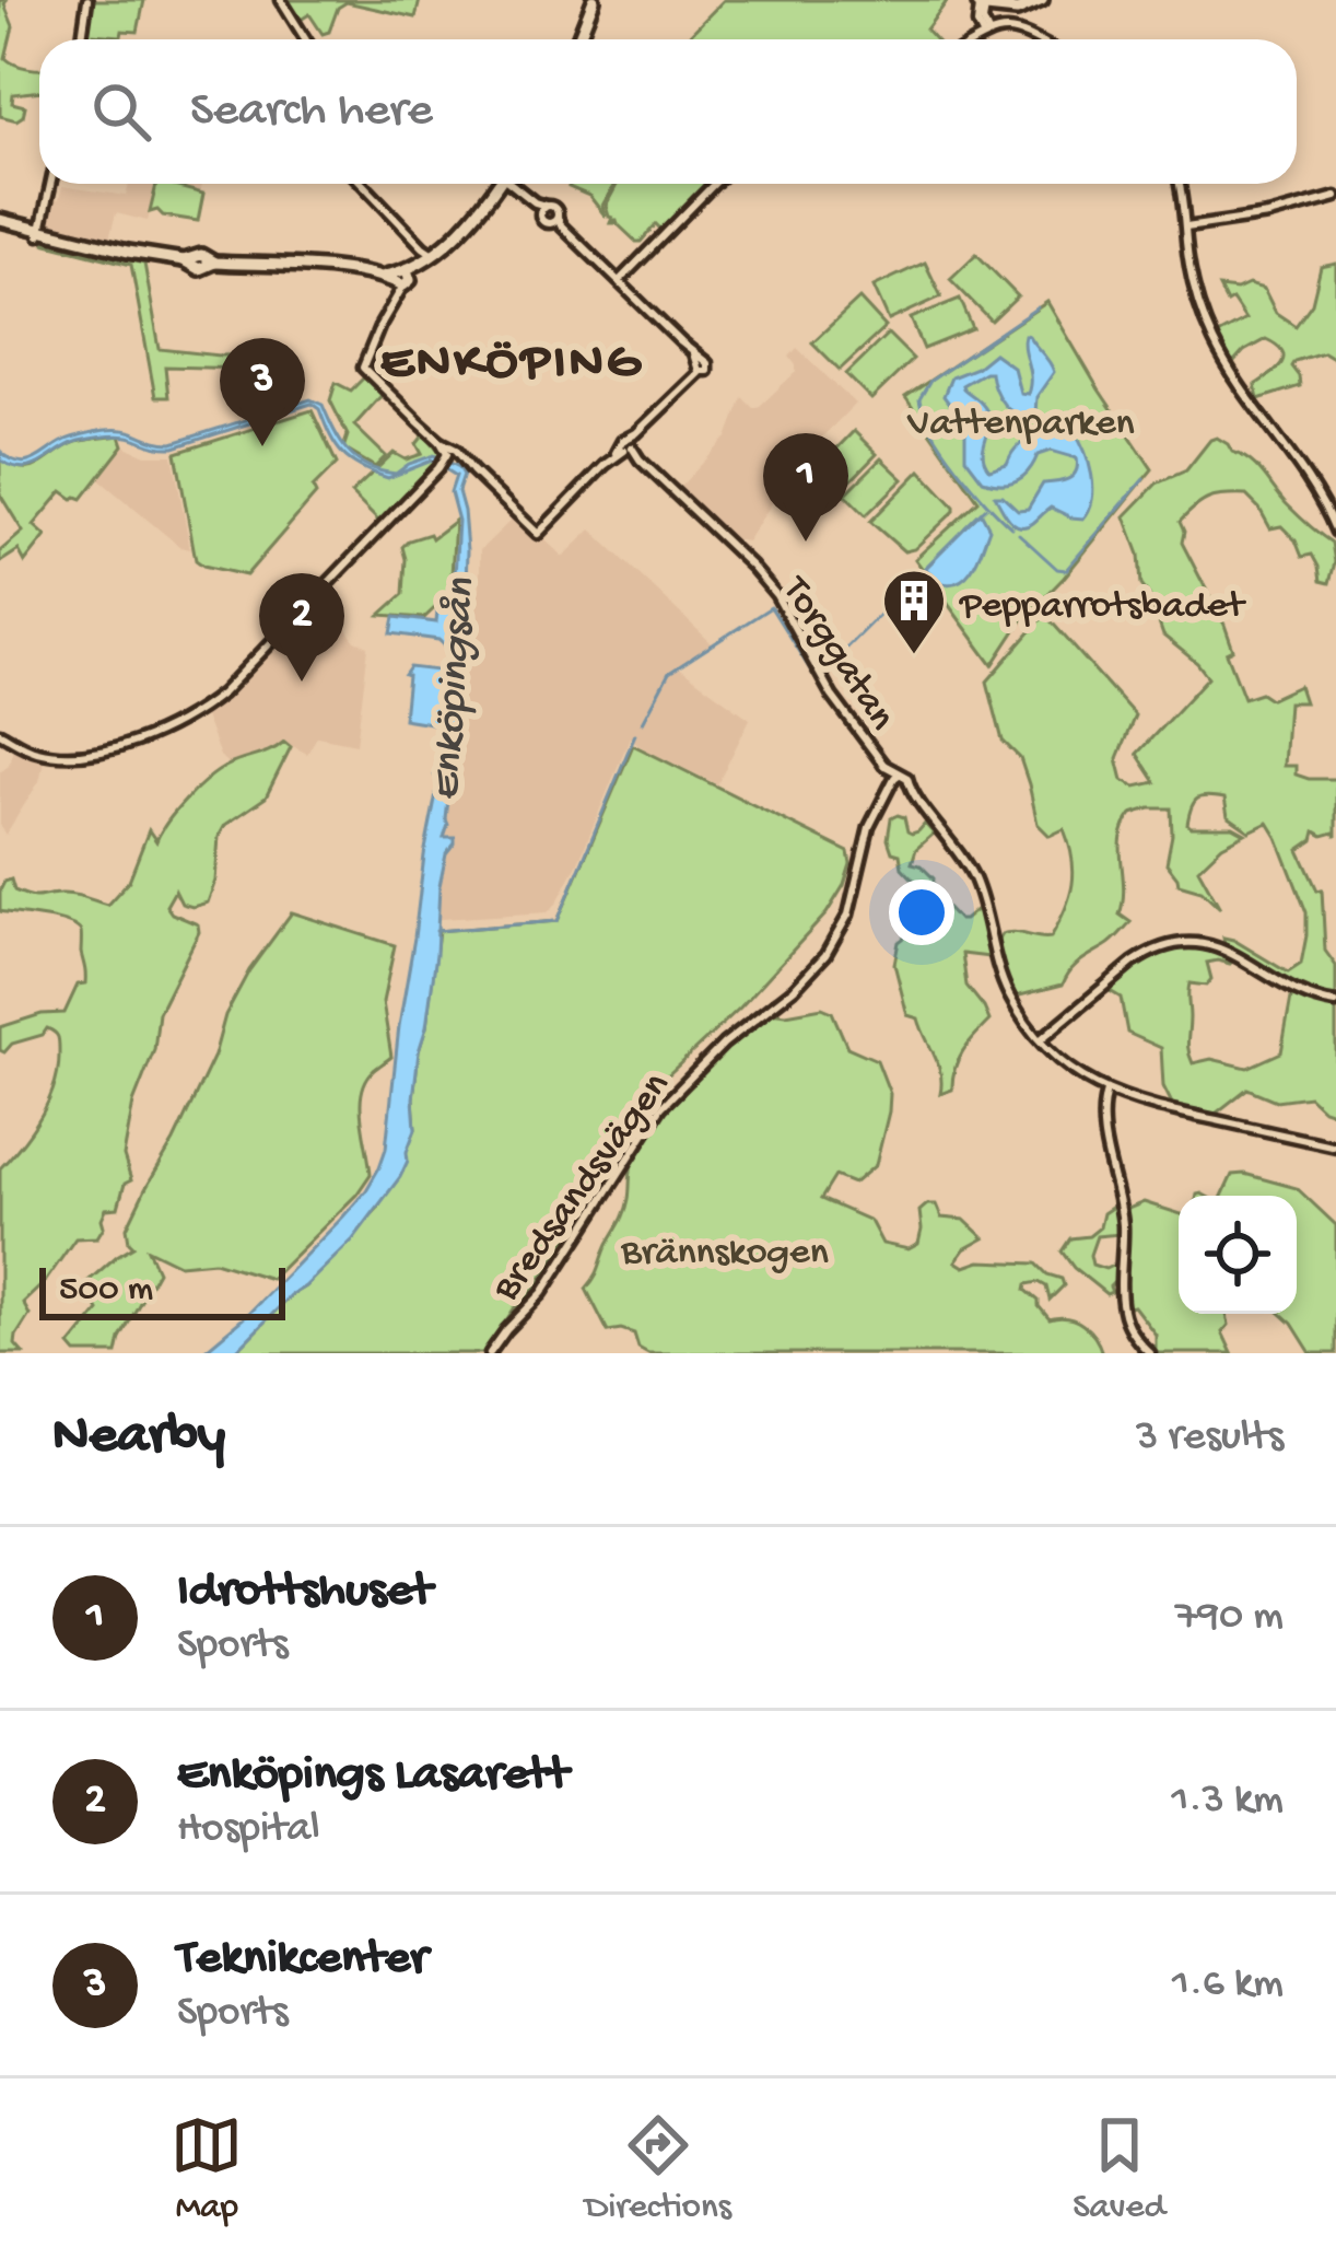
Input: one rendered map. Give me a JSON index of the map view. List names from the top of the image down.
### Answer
{
  "streets": {
    "street": ["Torggatan", "Bredsandsvägen"]
  },
  "crossings": [
    ["Torggatan", "Bredsandsvägen"]
  ],
  "districts": ["ENKÖPING"],
  "water": ["Enköpingsån"],
  "parks": ["Vattenparken", "Brännskogen"],
  "places": {
    "building": ["Pepparrotsbadet"]
  },
  "scale_bar": "500 m",
  "page": {
    "search": "Search here",
    "pins": ["3", "1", "2"],
    "scale": "500 m",
    "heading": ["Nearby", "3 results"],
    "list": [
      {
        "mark": "1",
        "name": "Idrottshuset",
        "note": "Sports",
        "value": "790 m"
      },
      {
        "mark": "2",
        "name": "Enköpings Lasarett",
        "note": "Hospital",
        "value": "1.3 km"
      },
      {
        "mark": "3",
        "name": "Teknikcenter",
        "note": "Sports",
        "value": "1.6 km"
      }
    ],
    "nav": ["Map", "Directions", "Saved"]
  }
}
